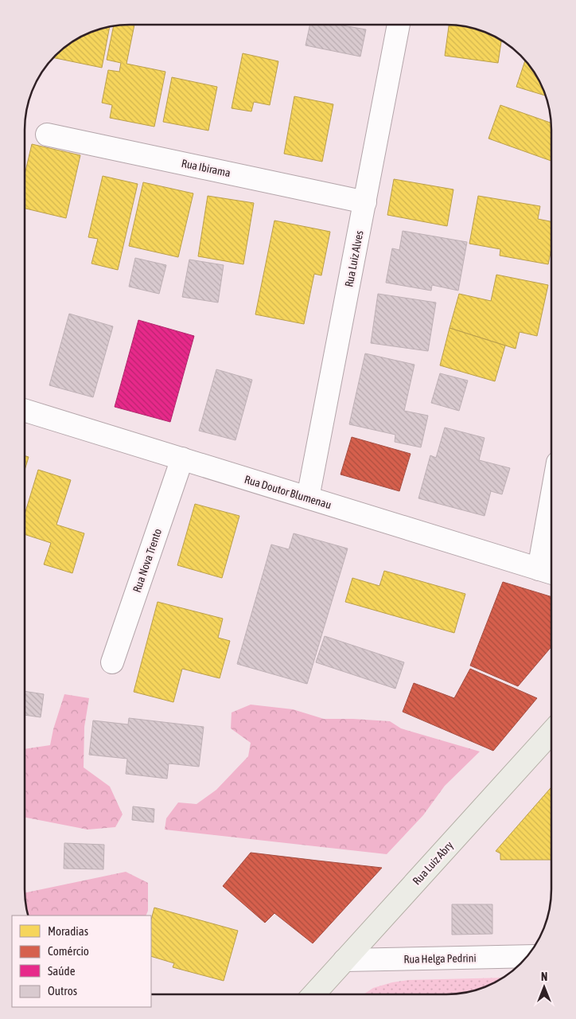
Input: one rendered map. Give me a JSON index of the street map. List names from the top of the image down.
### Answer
{
  "streets": {
    "main road": ["Rua Luiz Abry"],
    "street": [
      "Rua Ibirama",
      "Rua Luiz Alves",
      "Rua Doutor Blumenau",
      "Rua Nova Trento",
      "Rua Helga Pedrini"
    ]
  },
  "crossings": [
    ["Rua Ibirama", "Rua Luiz Alves"],
    ["Rua Luiz Alves", "Rua Doutor Blumenau"],
    ["Rua Doutor Blumenau", "Rua Nova Trento"],
    ["Rua Luiz Abry", "Rua Helga Pedrini"]
  ],
  "legend": [
    "Moradias",
    "Comércio",
    "Saúde",
    "Outros"
  ],
  "north": "top"
}
